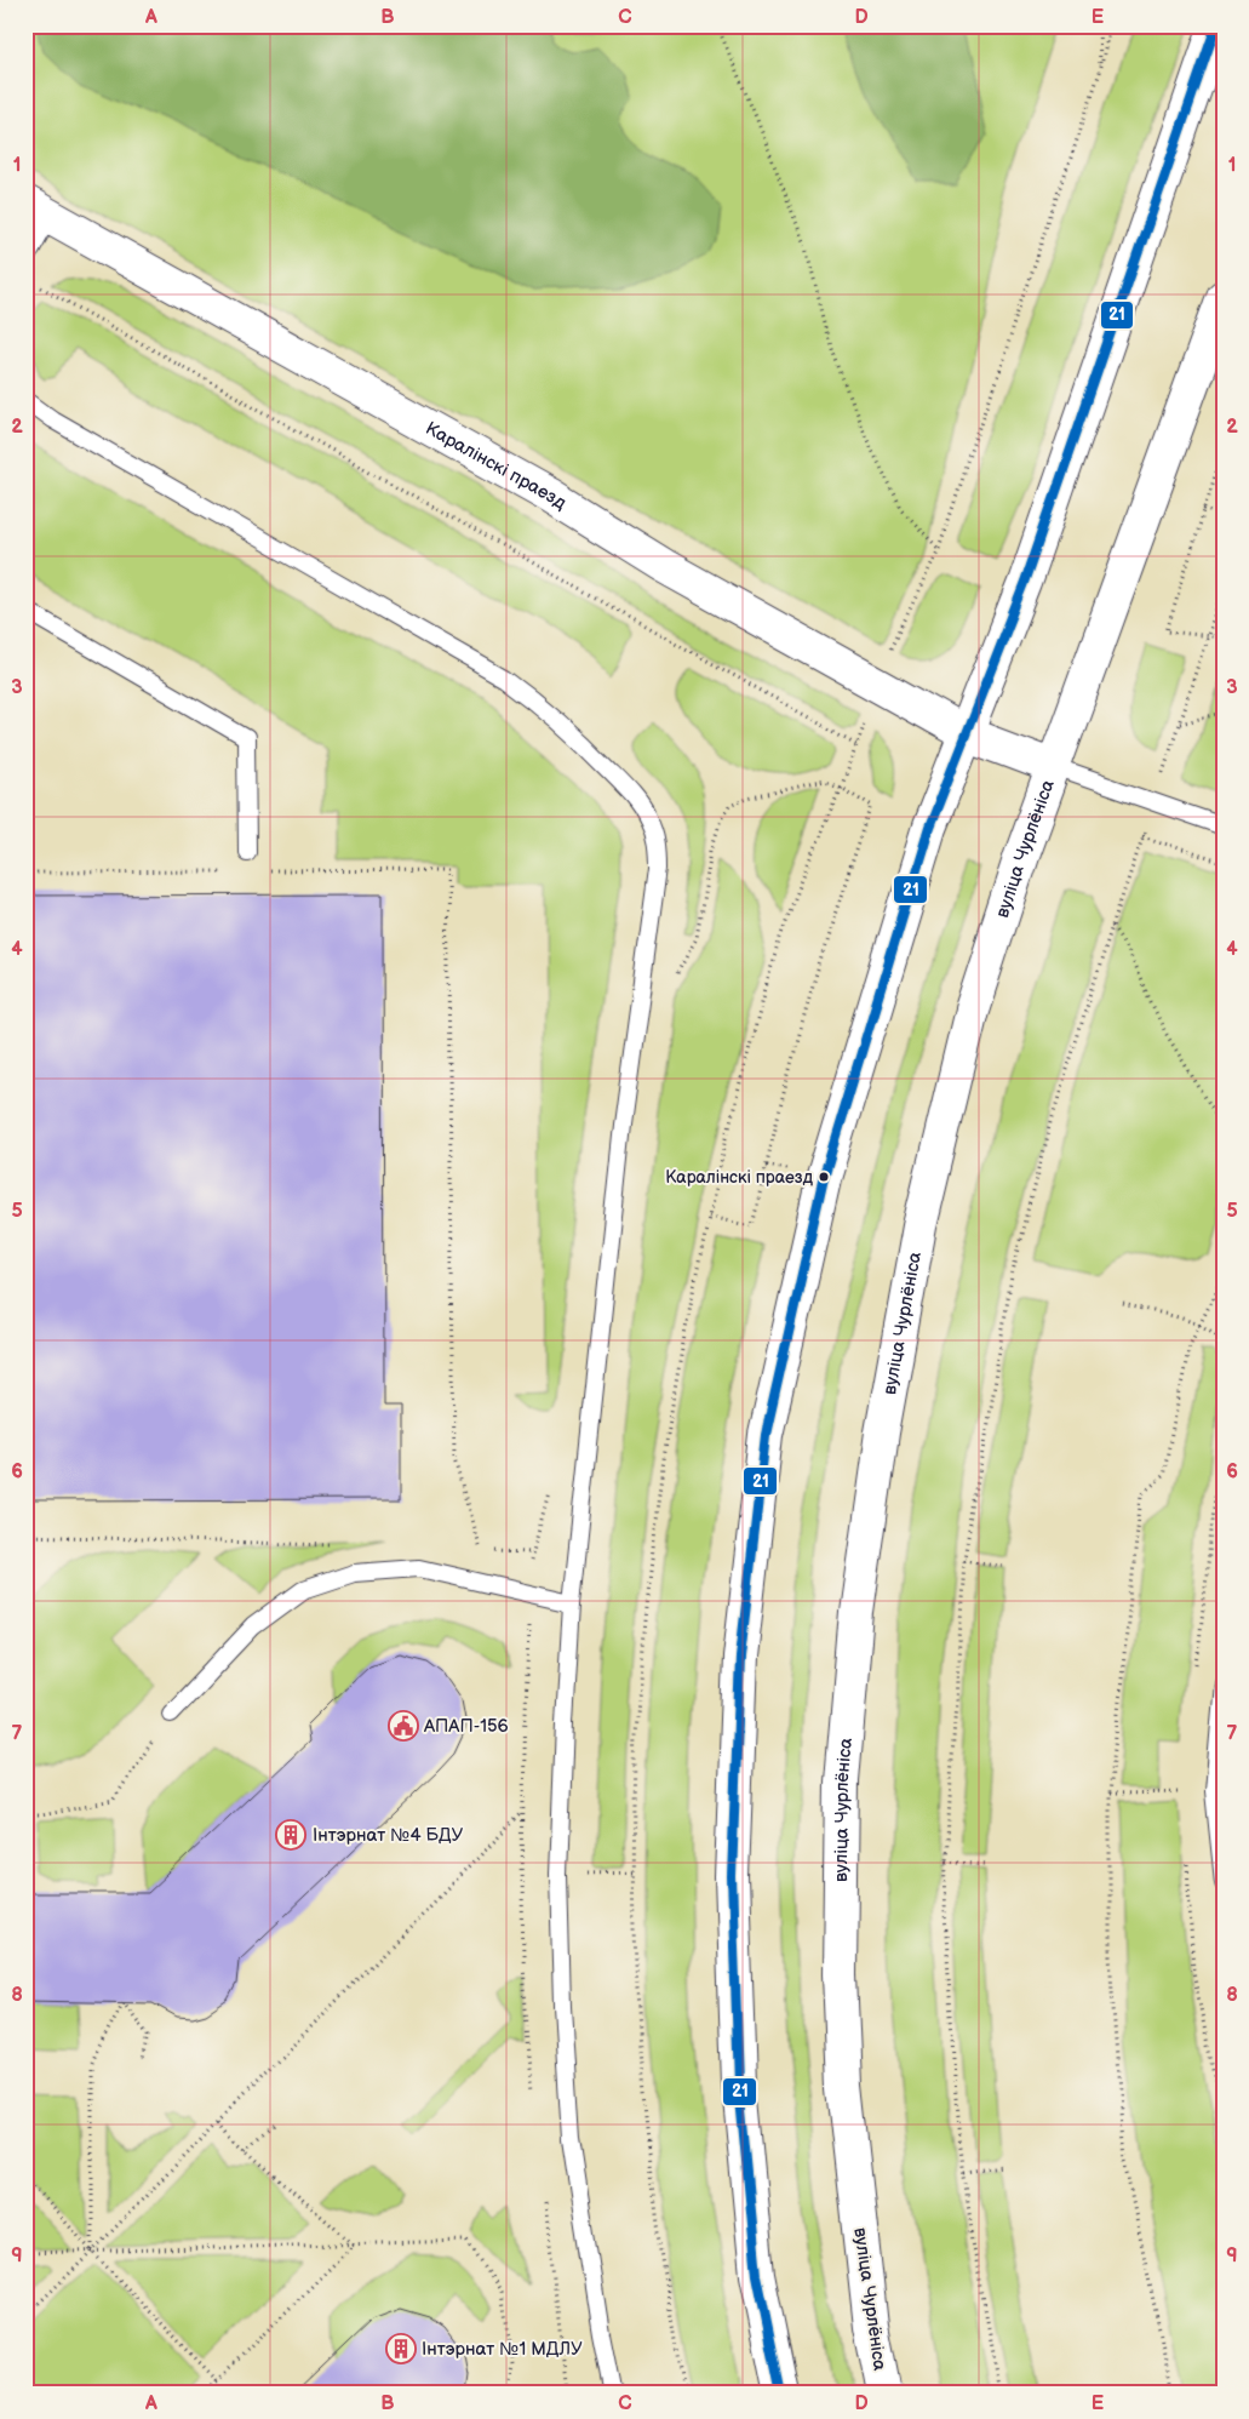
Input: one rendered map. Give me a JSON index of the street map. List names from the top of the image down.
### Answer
{
  "streets": {
    "main road": ["Каралінскі праезд", "вуліца Чурлёніса"]
  },
  "crossings": [
    ["Каралінскі праезд", "вуліца Чурлёніса"]
  ],
  "places": {
    "other": ["Каралінскі праезд"],
    "public building": ["АПАП-156"],
    "building": ["Інтэрнат №4 БДУ", "Інтэрнат №1 МДЛУ"]
  },
  "lines": ["transit line 21"],
  "grid": {
    "columns": [
      "A",
      "B",
      "C",
      "D",
      "E"
    ],
    "rows": [
      "1",
      "2",
      "3",
      "4",
      "5",
      "6",
      "7",
      "8",
      "9"
    ]
  }
}
